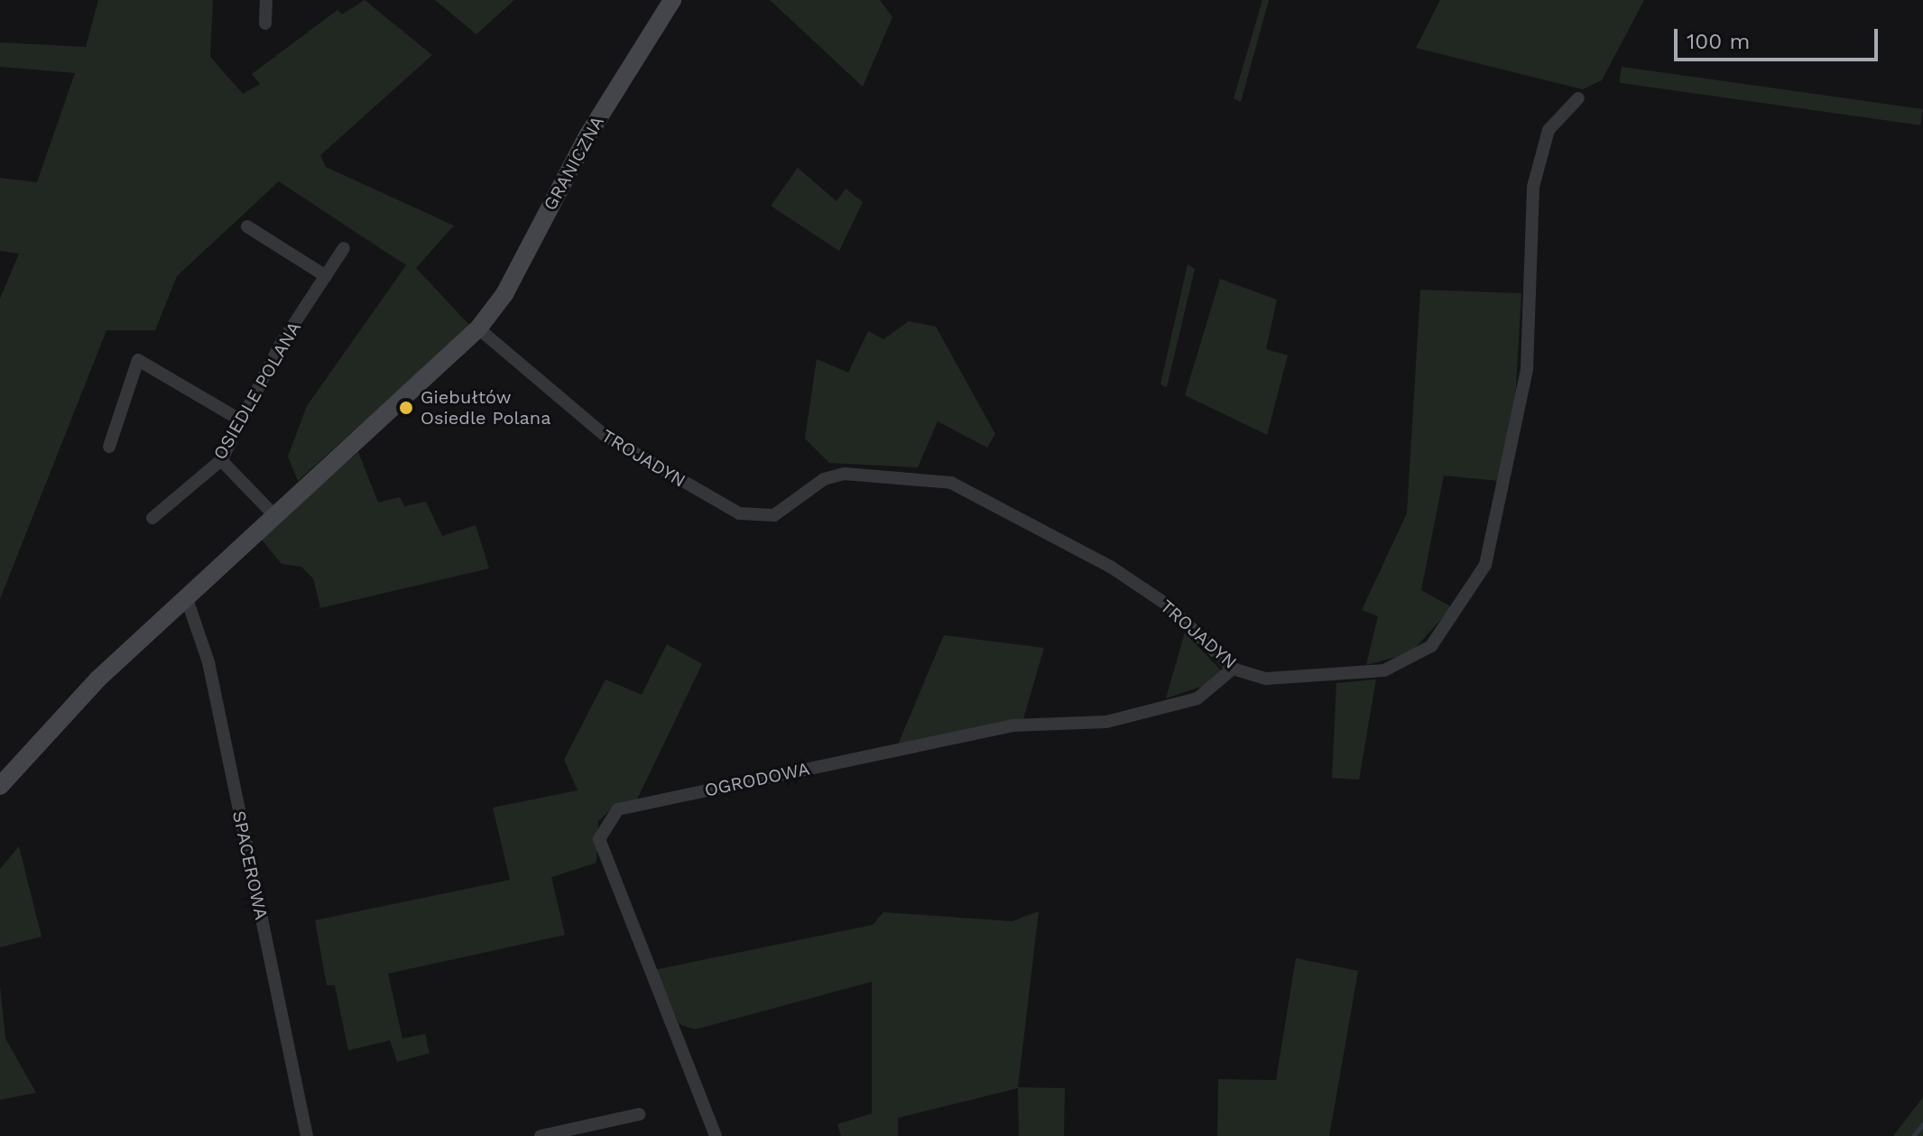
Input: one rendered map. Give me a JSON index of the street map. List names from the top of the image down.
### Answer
{
  "streets": {
    "street": [
      "GRANICZNA",
      "OSIEDLE POLANA",
      "TROJADYN",
      "OGRODOWA",
      "SPACEROWA"
    ]
  },
  "crossings": [
    ["GRANICZNA", "TROJADYN"],
    ["GRANICZNA", "SPACEROWA"],
    ["TROJADYN", "OGRODOWA"]
  ],
  "places": ["Giebułtów Osiedle Polana"],
  "scale_bar": "100 m"
}
